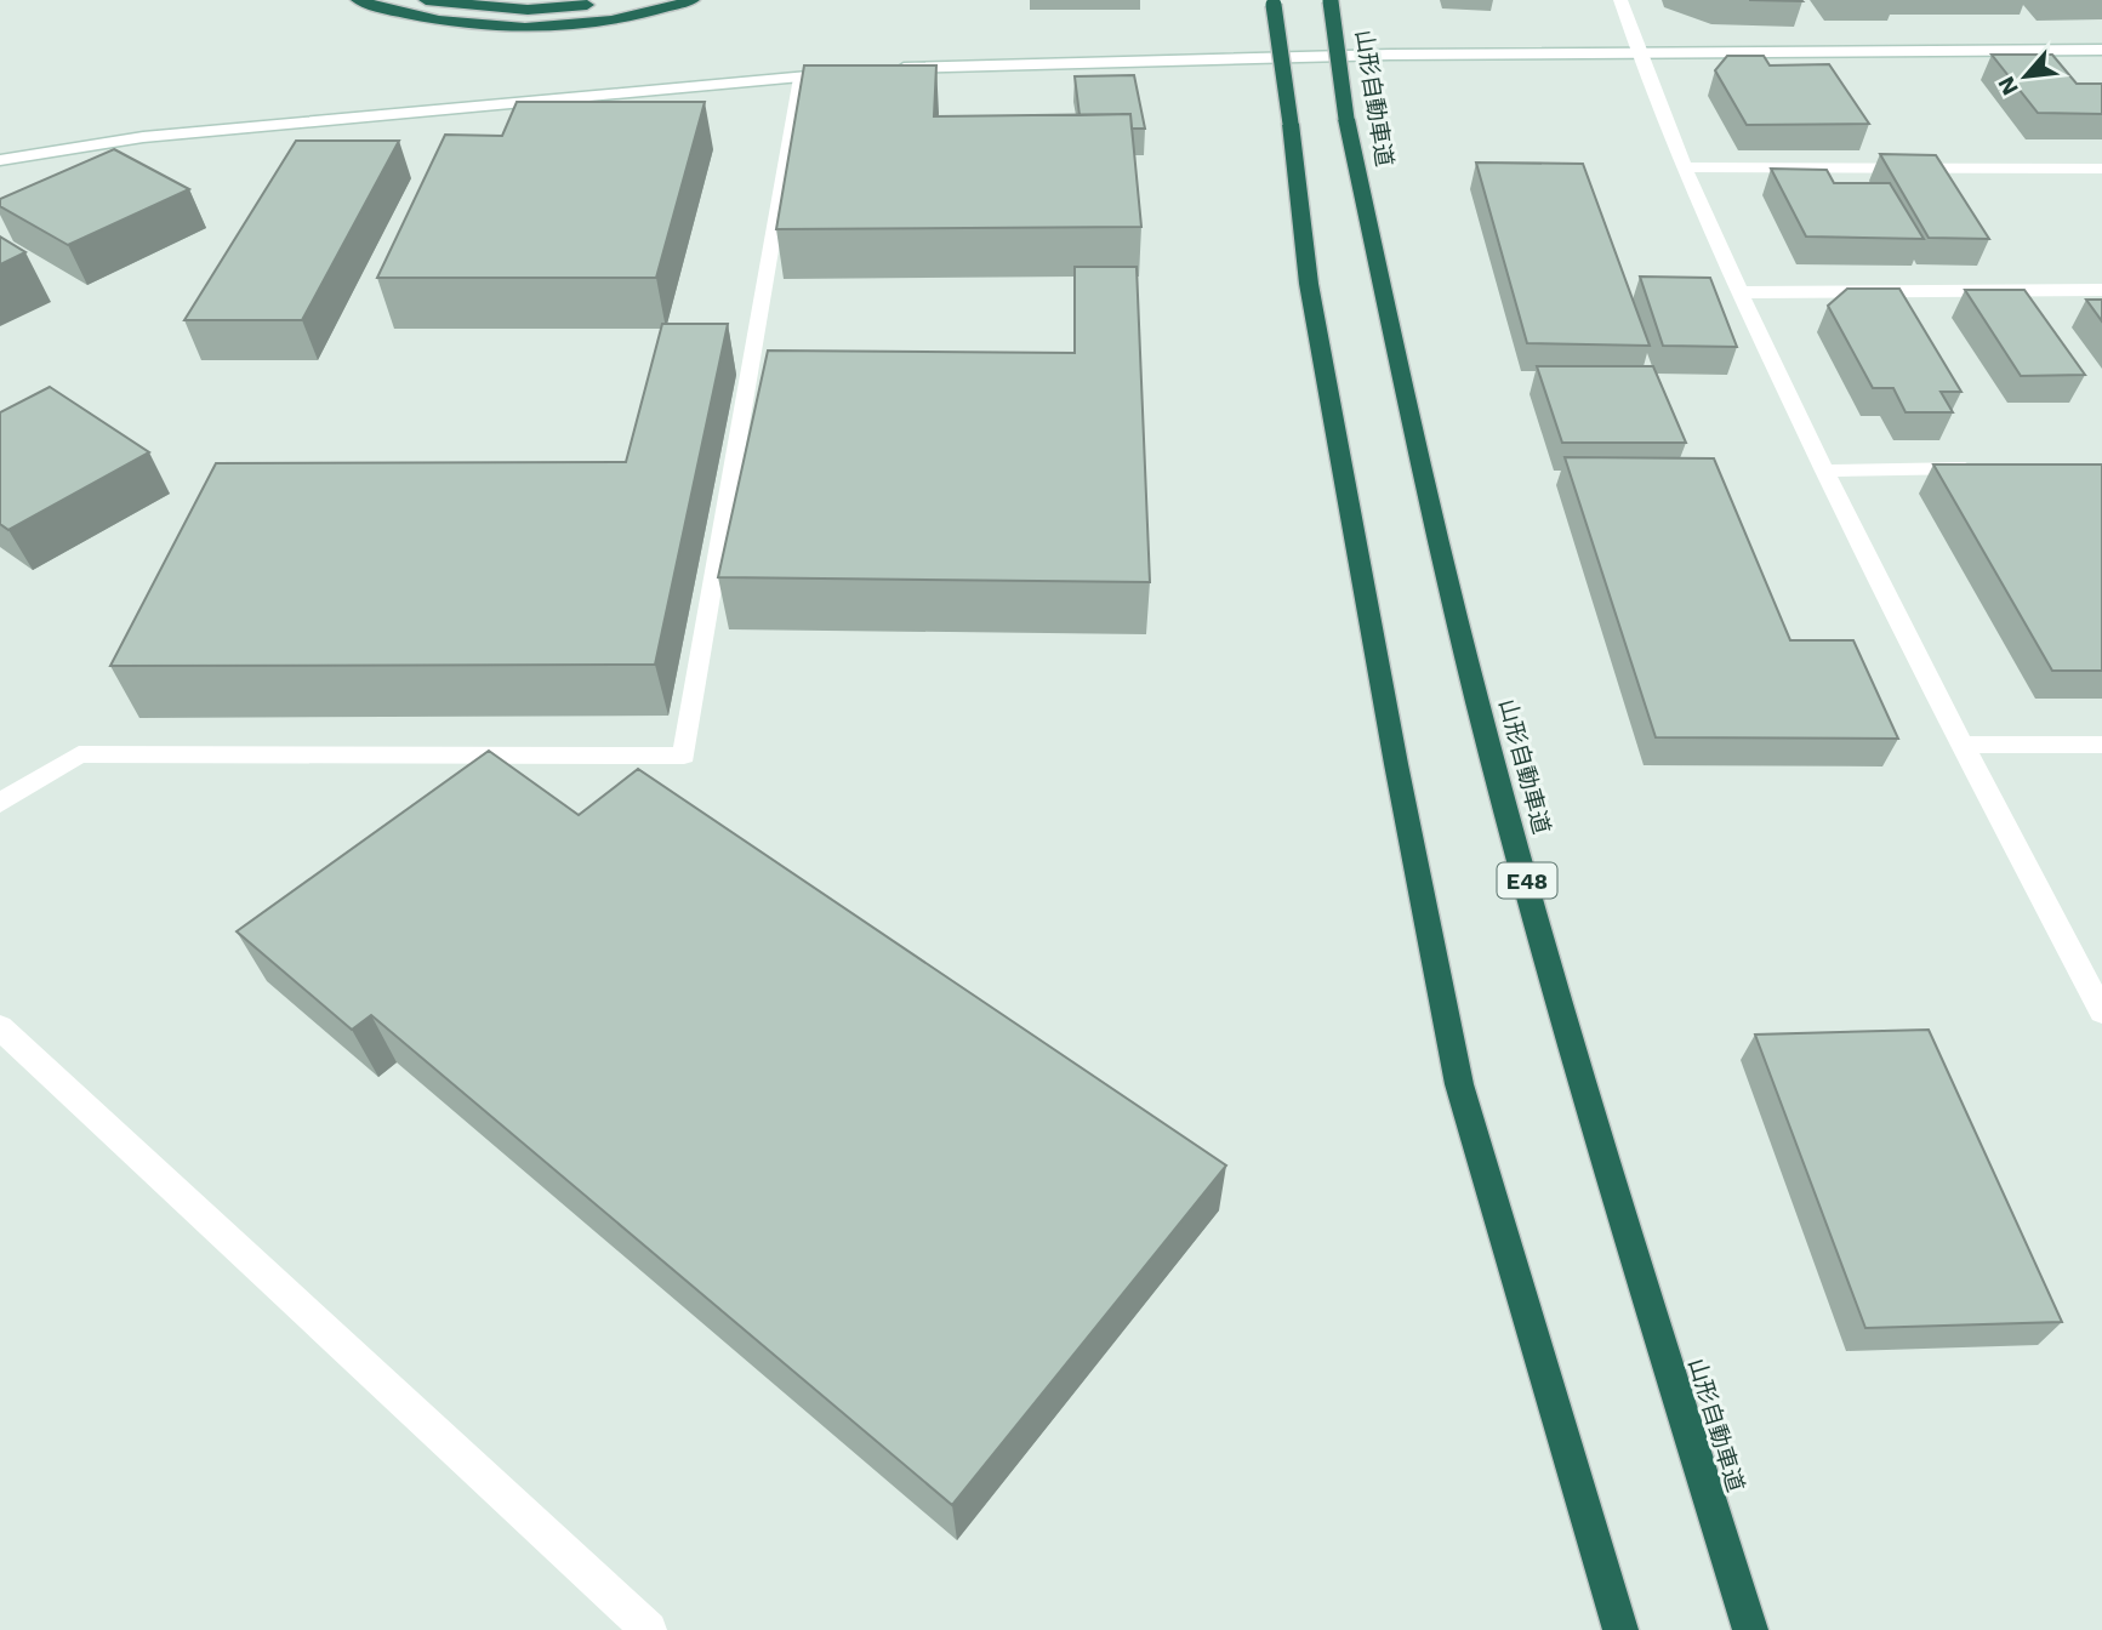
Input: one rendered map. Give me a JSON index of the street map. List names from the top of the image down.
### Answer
{
  "streets": {
    "highway": ["山形自動車道", "E48"]
  },
  "north": "bottom left"
}
